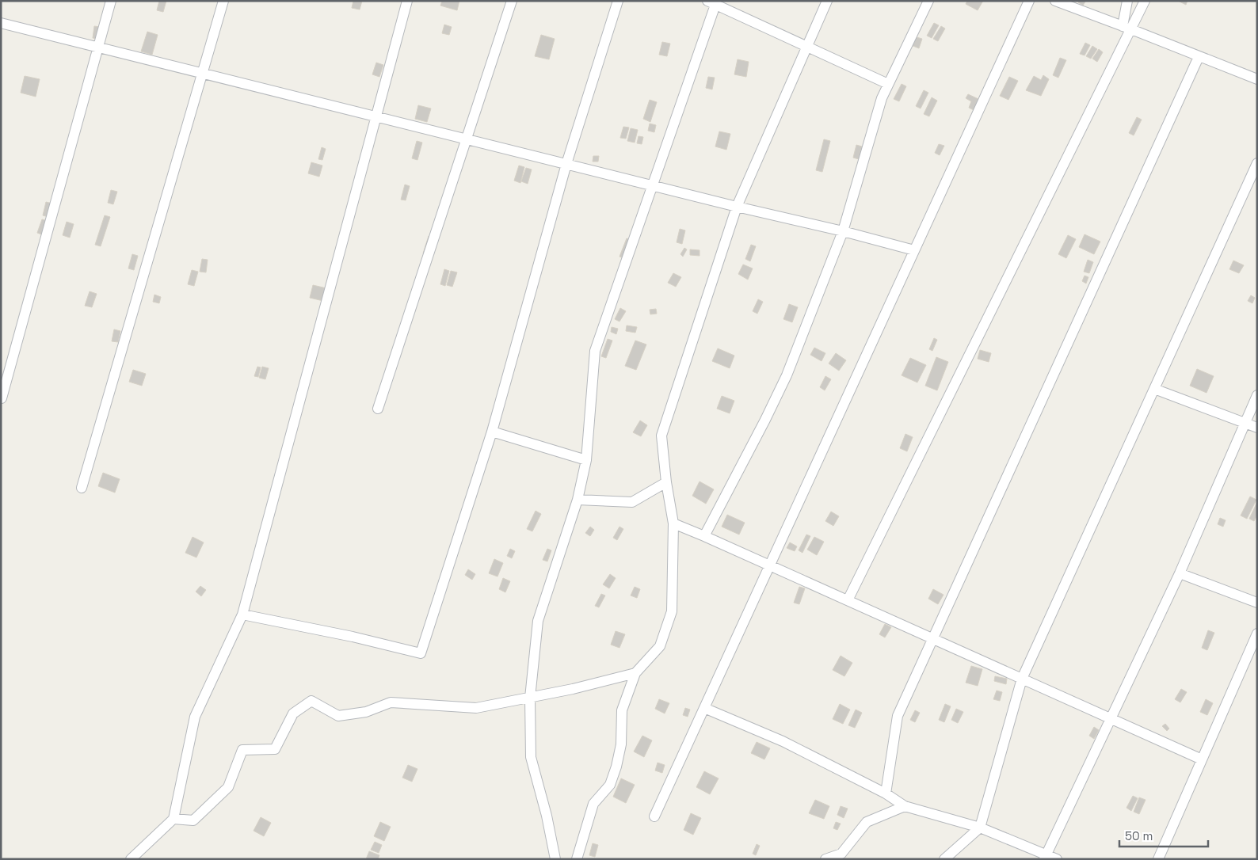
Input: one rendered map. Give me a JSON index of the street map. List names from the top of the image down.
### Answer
{
  "scale_bar": "50 m"
}
